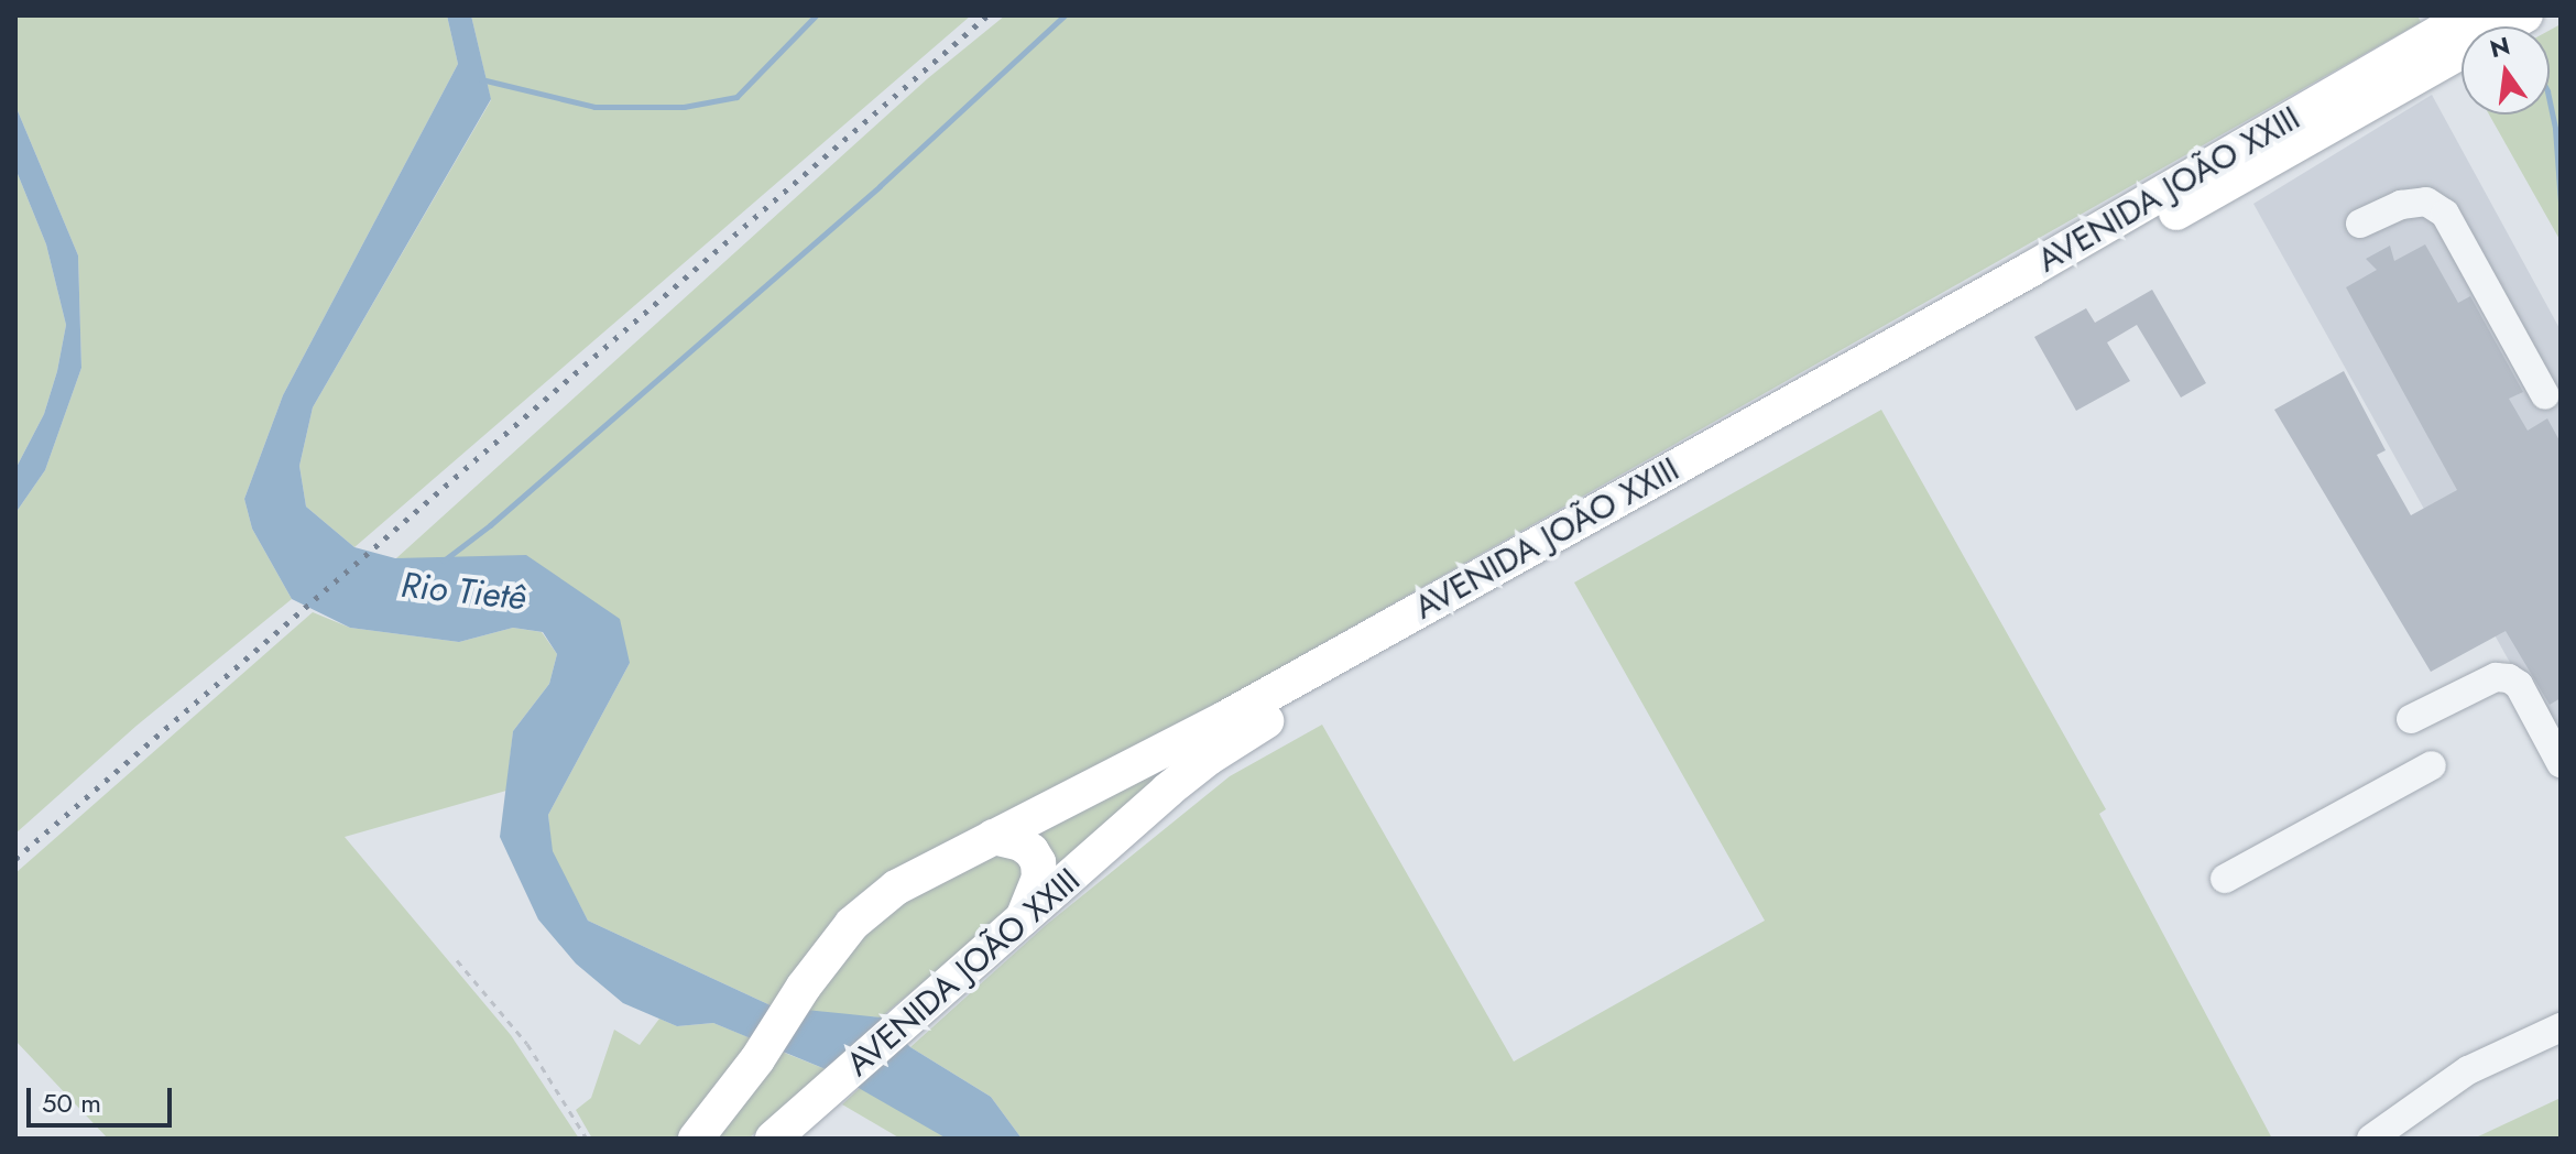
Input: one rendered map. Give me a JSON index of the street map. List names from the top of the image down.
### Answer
{
  "streets": {
    "main road": ["AVENIDA JOÃO XXIII"]
  },
  "water": ["Rio Tietê"],
  "scale_bar": "50 m",
  "north": "top"
}
